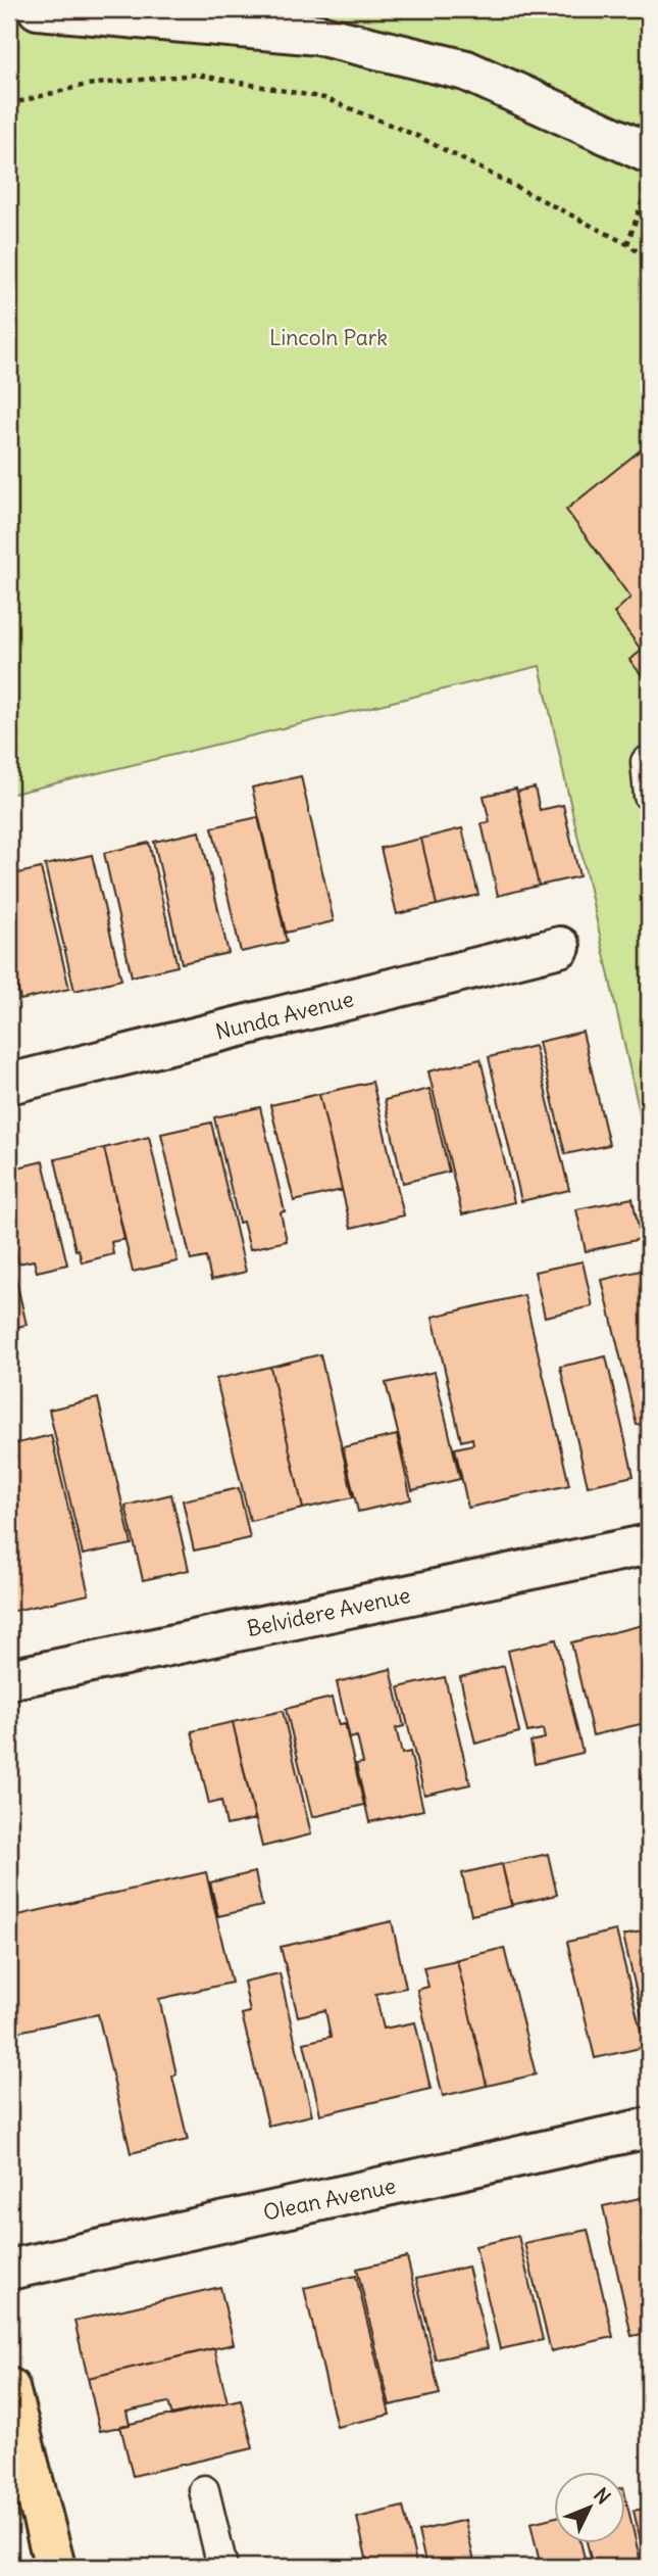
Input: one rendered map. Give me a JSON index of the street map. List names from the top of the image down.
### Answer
{
  "streets": {
    "street": ["Nunda Avenue", "Belvidere Avenue", "Olean Avenue"]
  },
  "parks": ["Lincoln Park"],
  "north": "top right"
}
